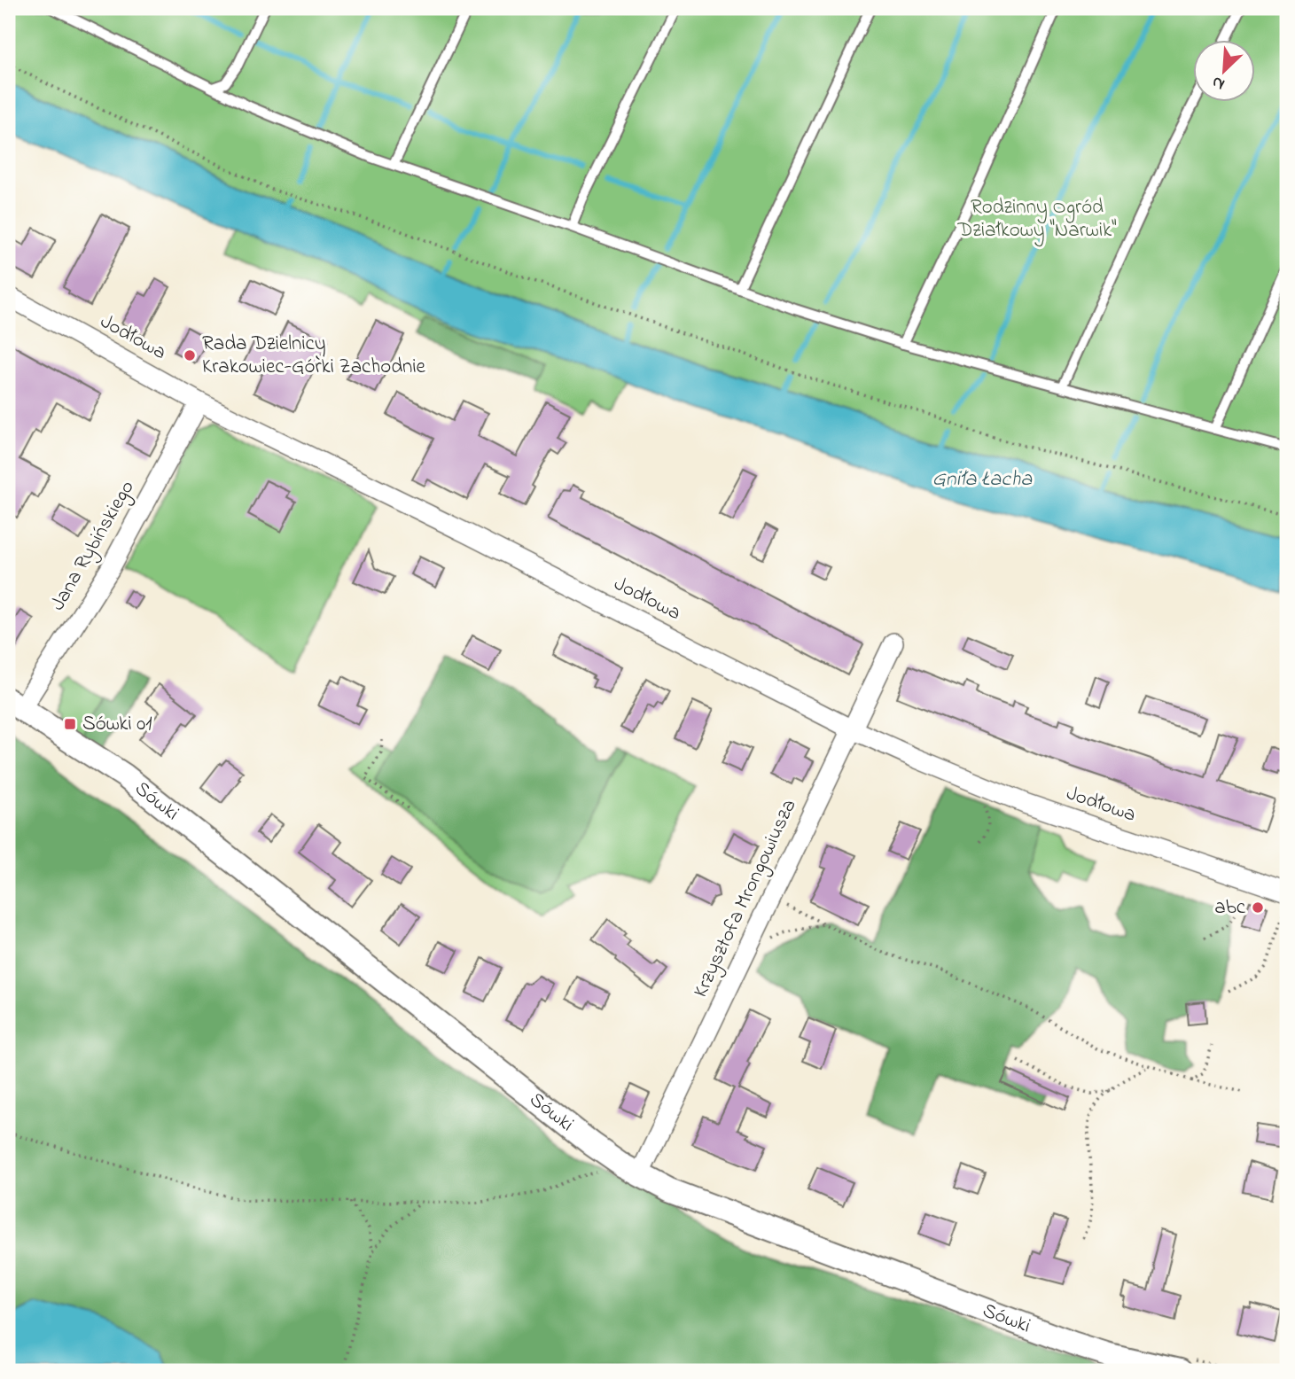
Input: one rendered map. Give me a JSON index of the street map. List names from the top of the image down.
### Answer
{
  "streets": {
    "street": [
      "Jodłowa",
      "Jana Rybińskiego",
      "Sówki",
      "Krzysztofa Mrongowiusza"
    ]
  },
  "crossings": [
    ["Jodłowa", "Jana Rybińskiego"],
    ["Jodłowa", "Krzysztofa Mrongowiusza"],
    ["Jana Rybińskiego", "Sówki"],
    ["Sówki", "Krzysztofa Mrongowiusza"]
  ],
  "water": ["Gniła Łacha"],
  "parks": ["Rodzinny Ogród Działkowy \"Narwik\""],
  "places": {
    "other": ["Rada Dzielnicy Krakowiec-Górki Zachodnie", "abc"],
    "transit": ["Sówki 01"]
  },
  "north": "bottom left"
}
